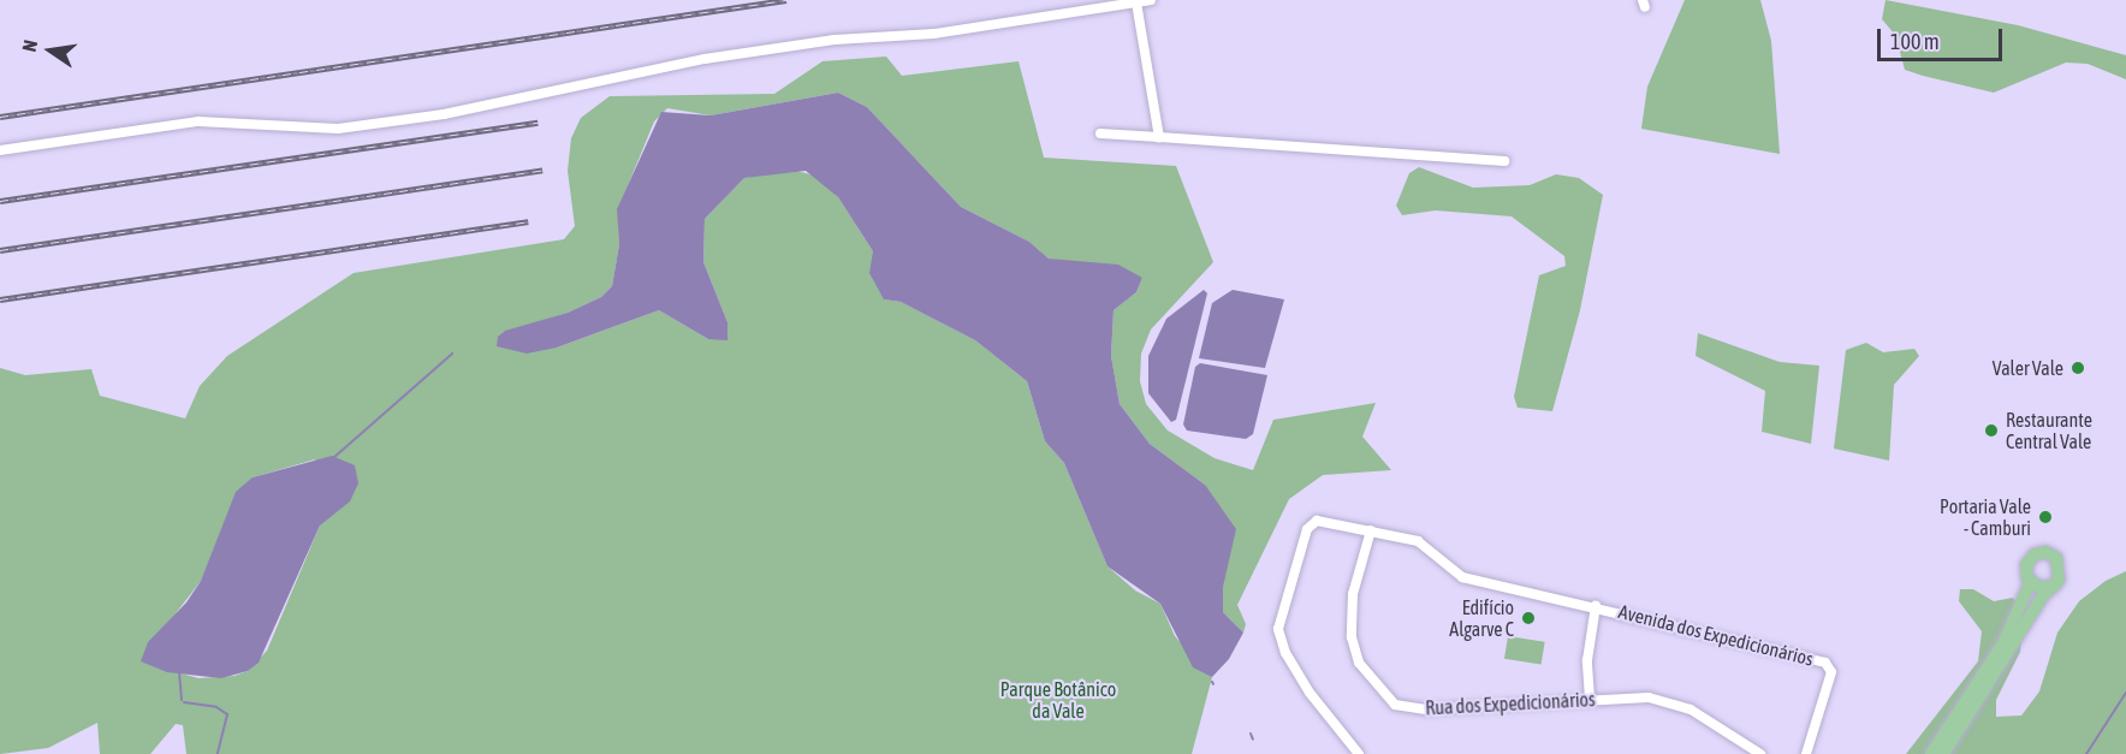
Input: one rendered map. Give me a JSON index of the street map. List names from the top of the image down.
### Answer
{
  "streets": {
    "street": ["Avenida dos Expedicionários", "Rua dos Expedicionários"]
  },
  "crossings": [
    ["Avenida dos Expedicionários", "Rua dos Expedicionários"]
  ],
  "parks": ["Parque Botânico da Vale"],
  "places": [
    "Valer Vale",
    "Restaurante Central Vale",
    "Portaria Vale - Camburi",
    "Edifício Algarve C"
  ],
  "scale_bar": "100 m",
  "north": "left"
}
